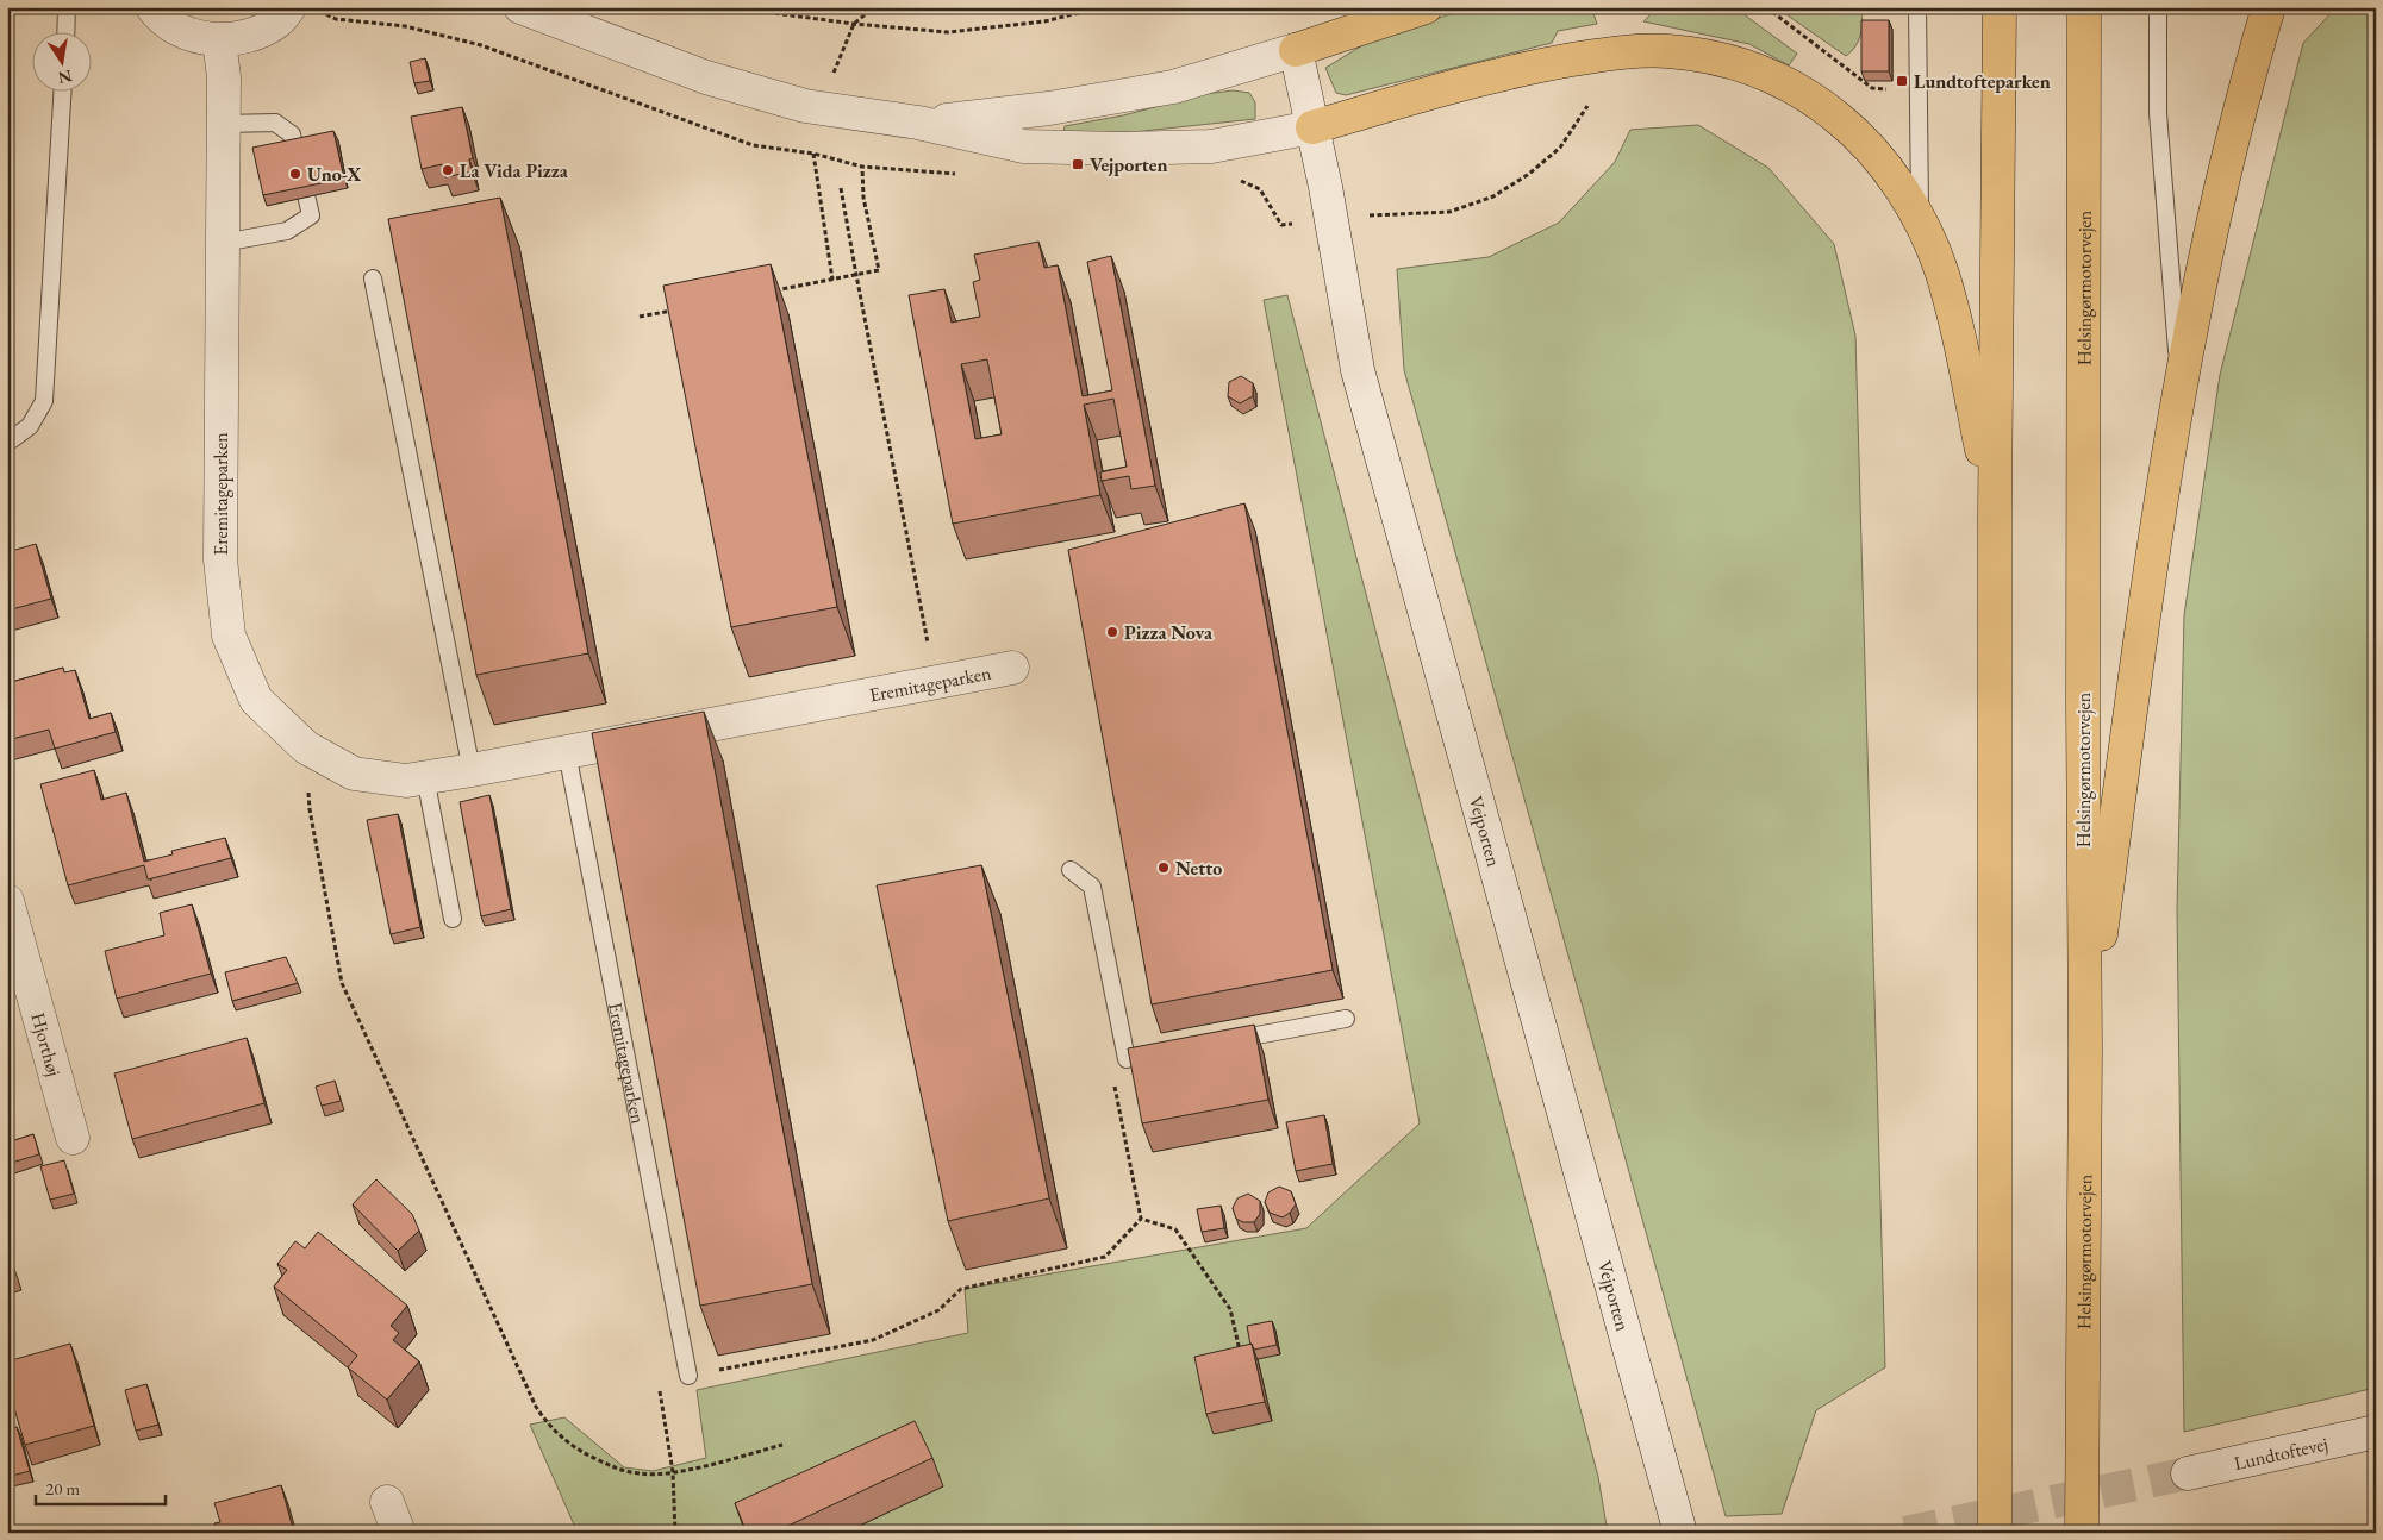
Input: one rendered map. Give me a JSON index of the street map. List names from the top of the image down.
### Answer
{
  "streets": {
    "highway": ["Helsingørmotorvejen"],
    "street": [
      "Eremitageparken",
      "Vejporten",
      "Hjorthøj",
      "Lundtoftevej"
    ]
  },
  "places": {
    "transit": ["Lundtofteparken", "Vejporten"],
    "other": [
      "La Vida Pizza",
      "Uno-X",
      "Pizza Nova",
      "Netto"
    ]
  },
  "scale_bar": "20 m",
  "north": "bottom"
}
